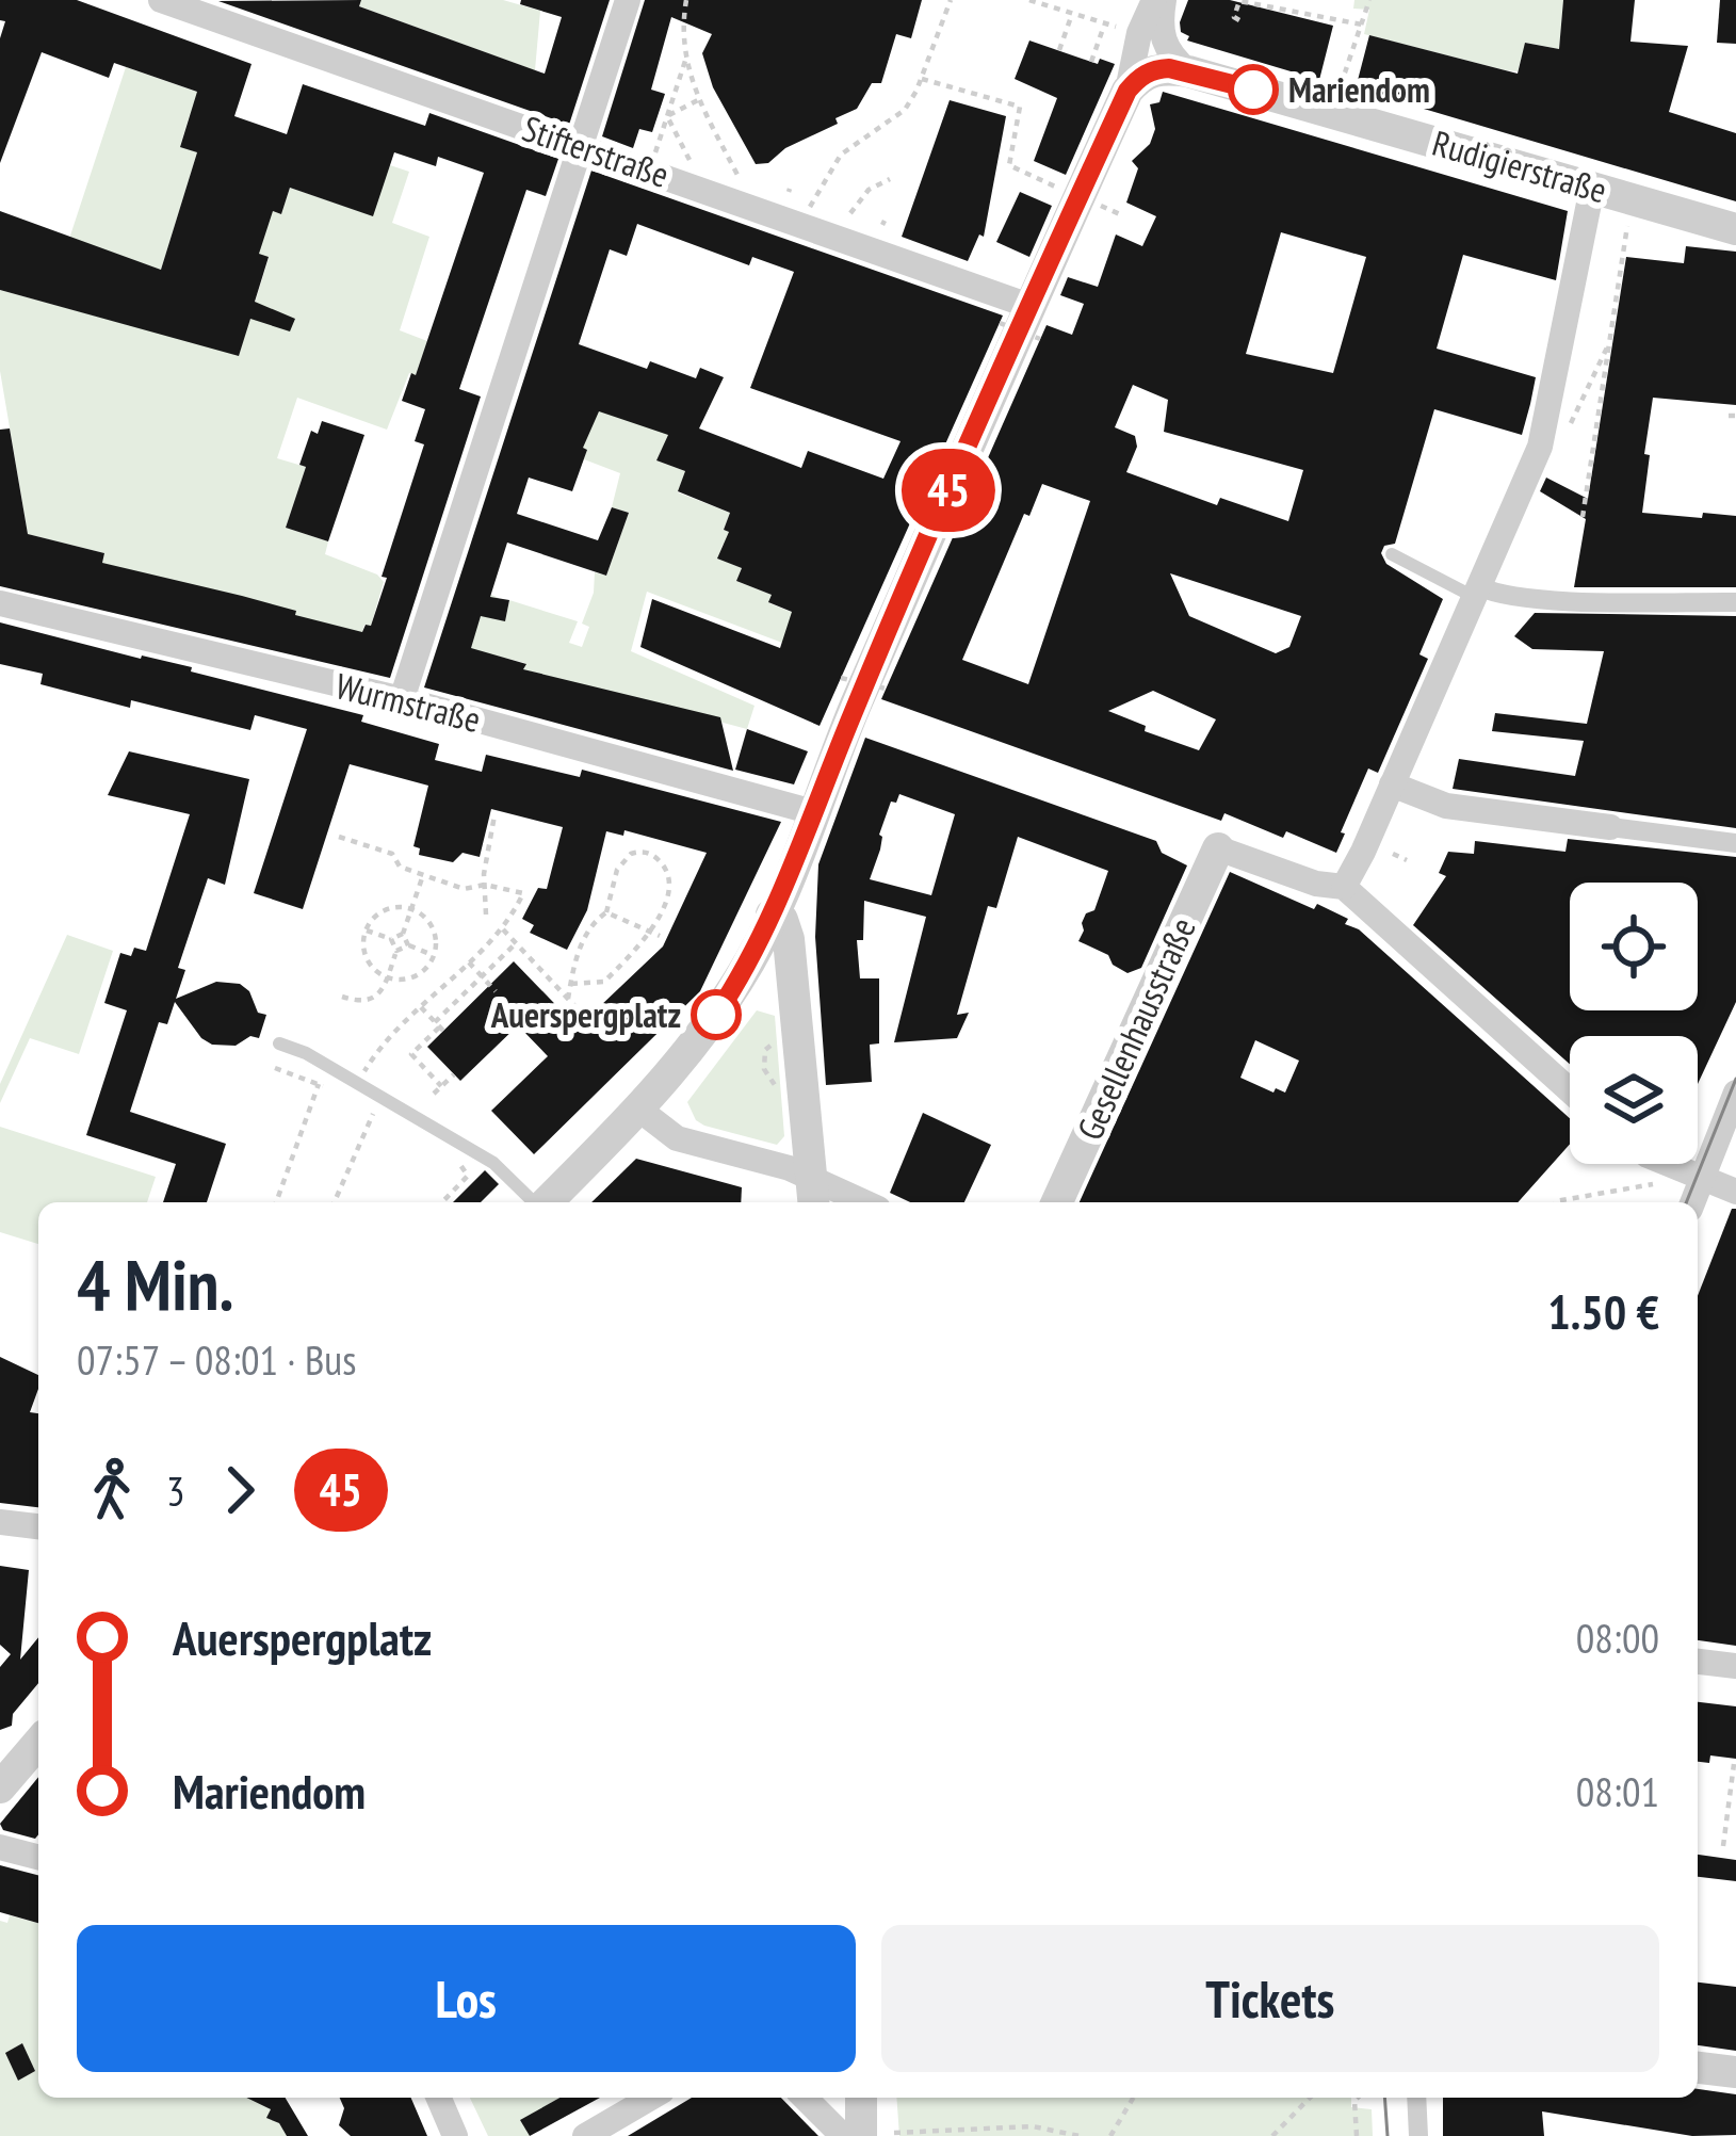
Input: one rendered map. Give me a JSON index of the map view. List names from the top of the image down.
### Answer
{
  "streets": {
    "street": [
      "Stifterstraße",
      "Rudigierstraße",
      "Wurmstraße",
      "Gesellenhausstraße"
    ]
  },
  "places": ["Mariendom", "Auerspergplatz"],
  "lines": ["bus line 45"],
  "page": {
    "on_map": "45",
    "heading": ["4 Min.", "07:57 – 08:01 · Bus", "1.50 €"],
    "legs": ["3", "45"],
    "list": [
      {
        "name": "Auerspergplatz",
        "value": "08:00"
      },
      {
        "name": "Mariendom",
        "value": "08:01"
      }
    ],
    "buttons": ["Los", "Tickets"]
  }
}
